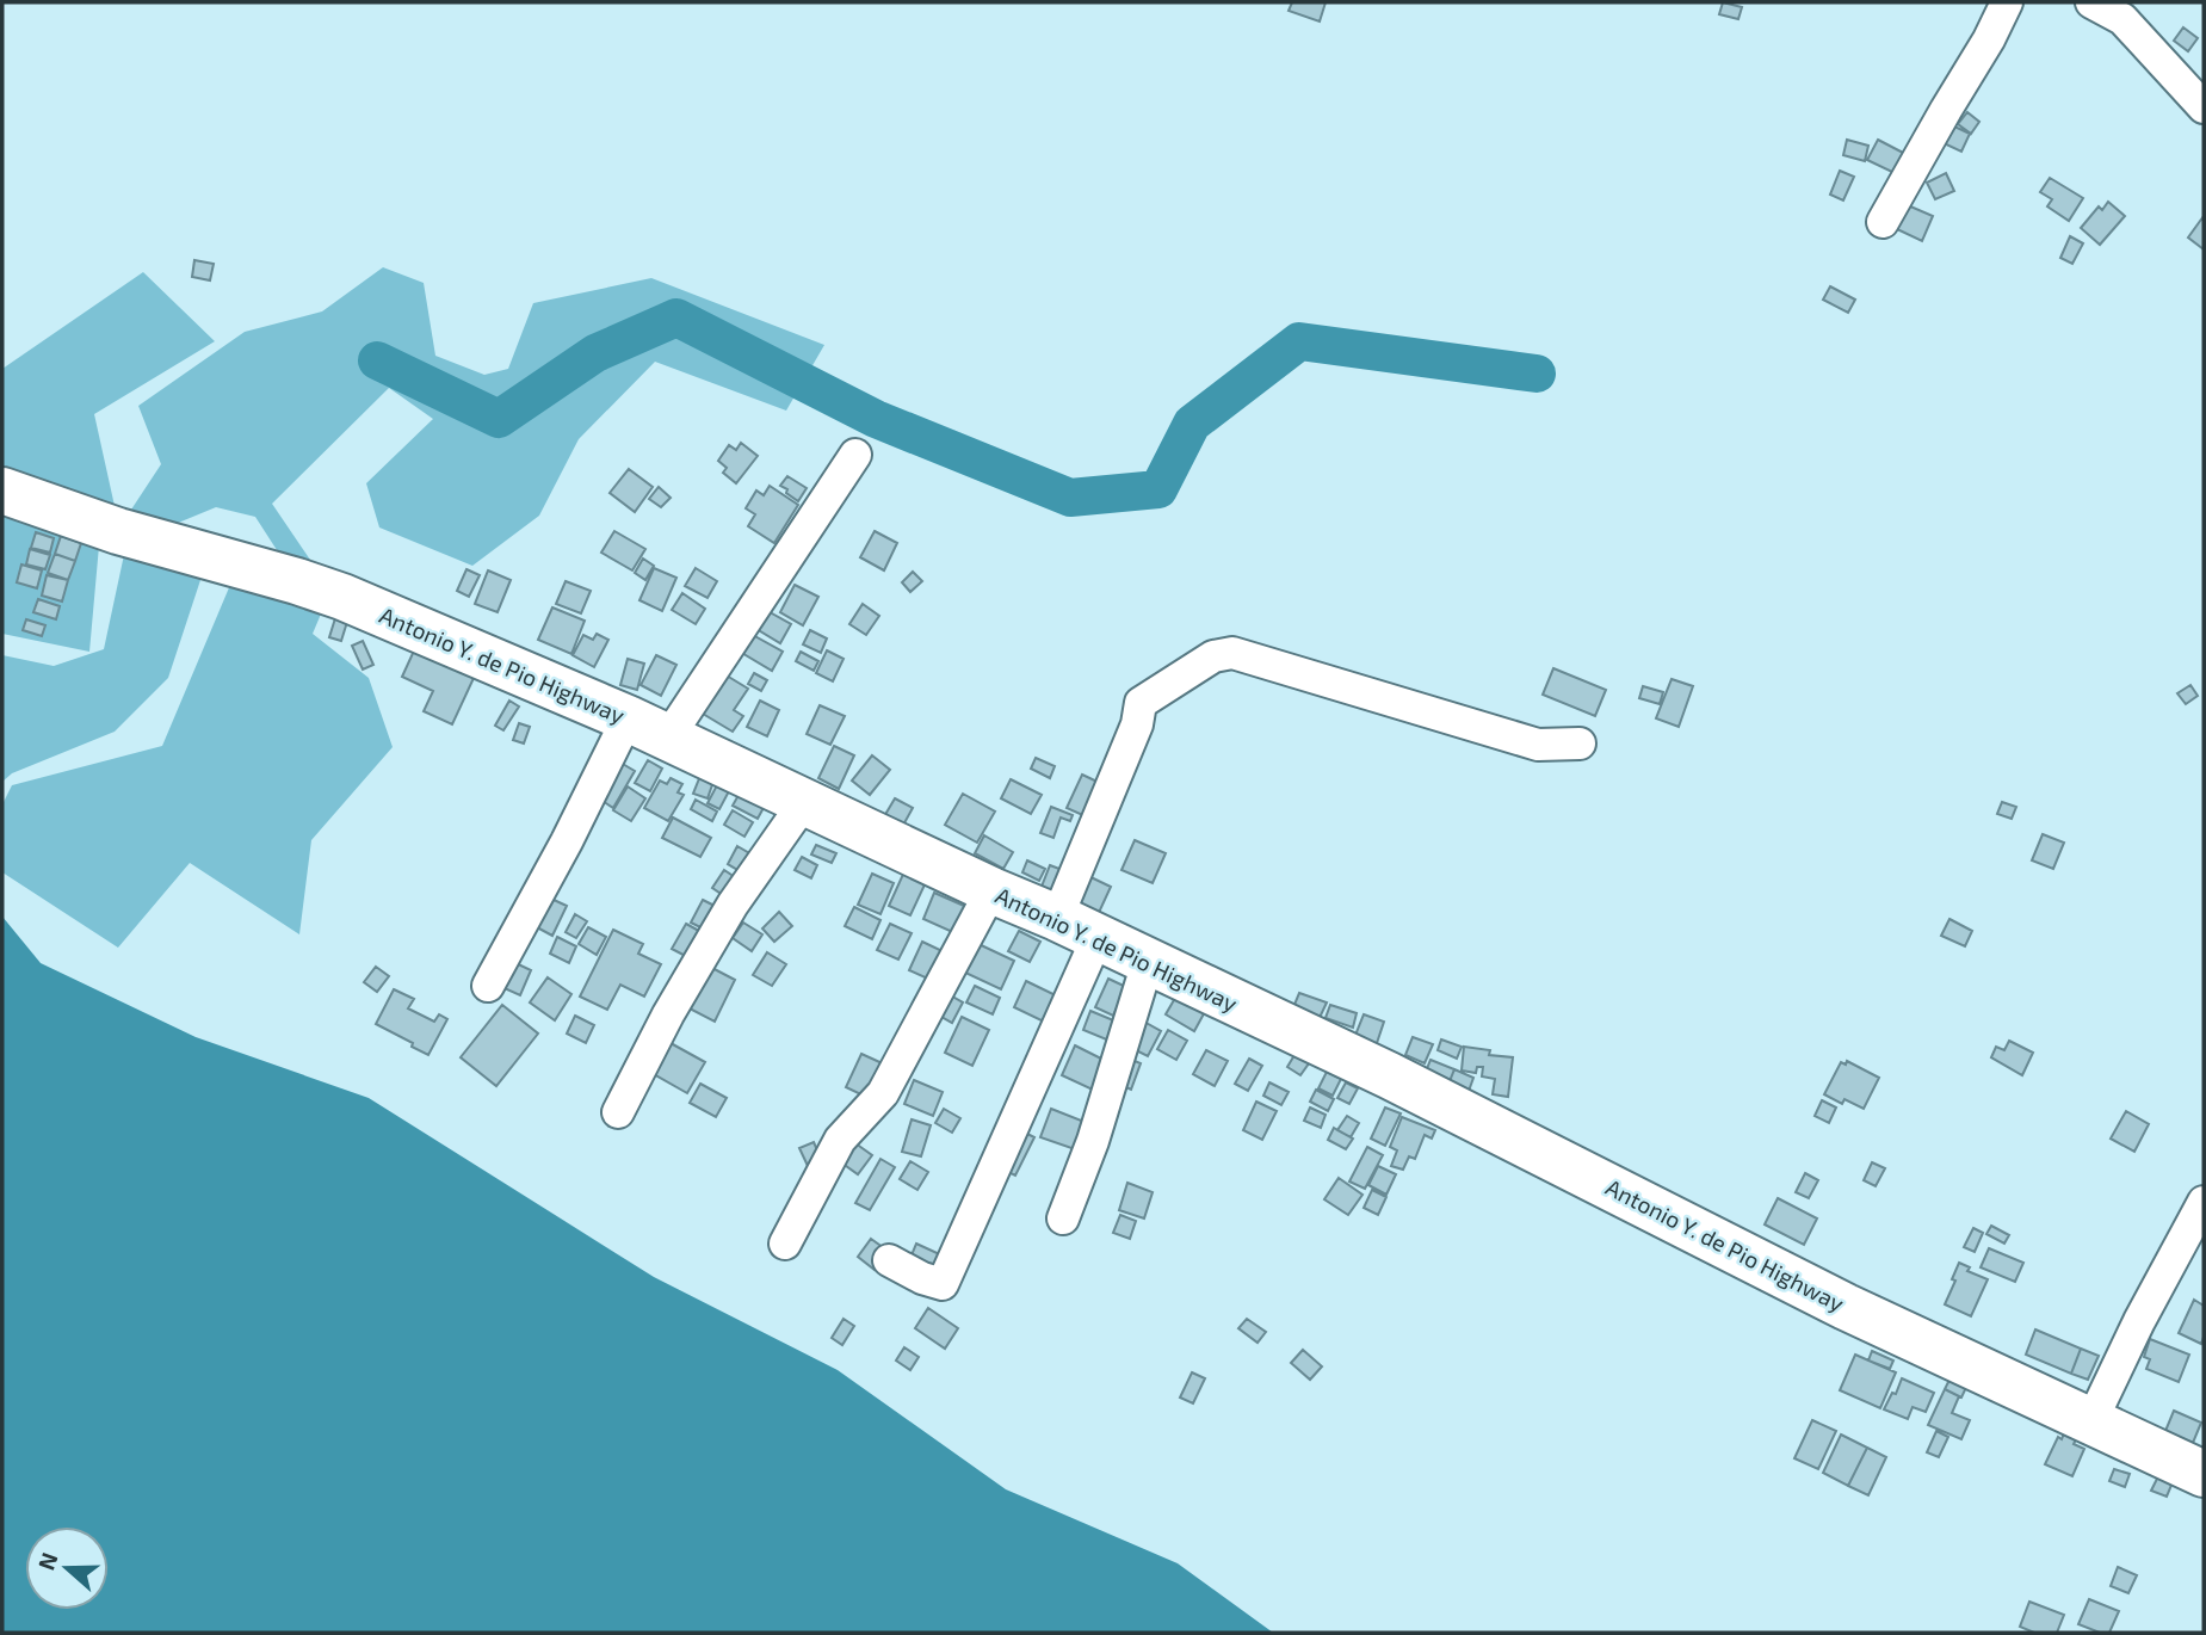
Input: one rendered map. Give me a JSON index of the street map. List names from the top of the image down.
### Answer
{
  "streets": {
    "highway": ["Antonio Y. de Pio Highway"]
  },
  "north": "left"
}
